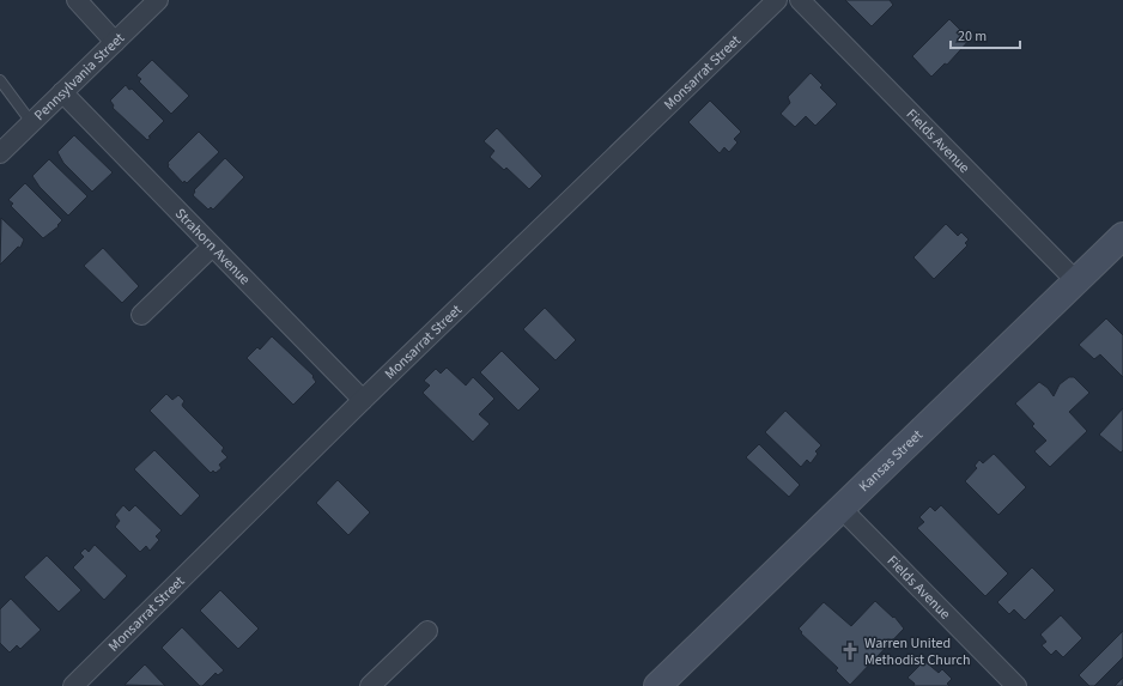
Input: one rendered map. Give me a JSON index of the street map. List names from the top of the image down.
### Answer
{
  "streets": {
    "street": [
      "Monsarrat Street",
      "Pennsylvania Street",
      "Fields Avenue",
      "Strahorn Avenue",
      "Kansas Street"
    ]
  },
  "crossings": [
    ["Monsarrat Street", "Strahorn Avenue"],
    ["Pennsylvania Street", "Strahorn Avenue"],
    ["Fields Avenue", "Kansas Street"]
  ],
  "places": {
    "church": ["Warren United Methodist Church"]
  },
  "scale_bar": "20 m"
}
